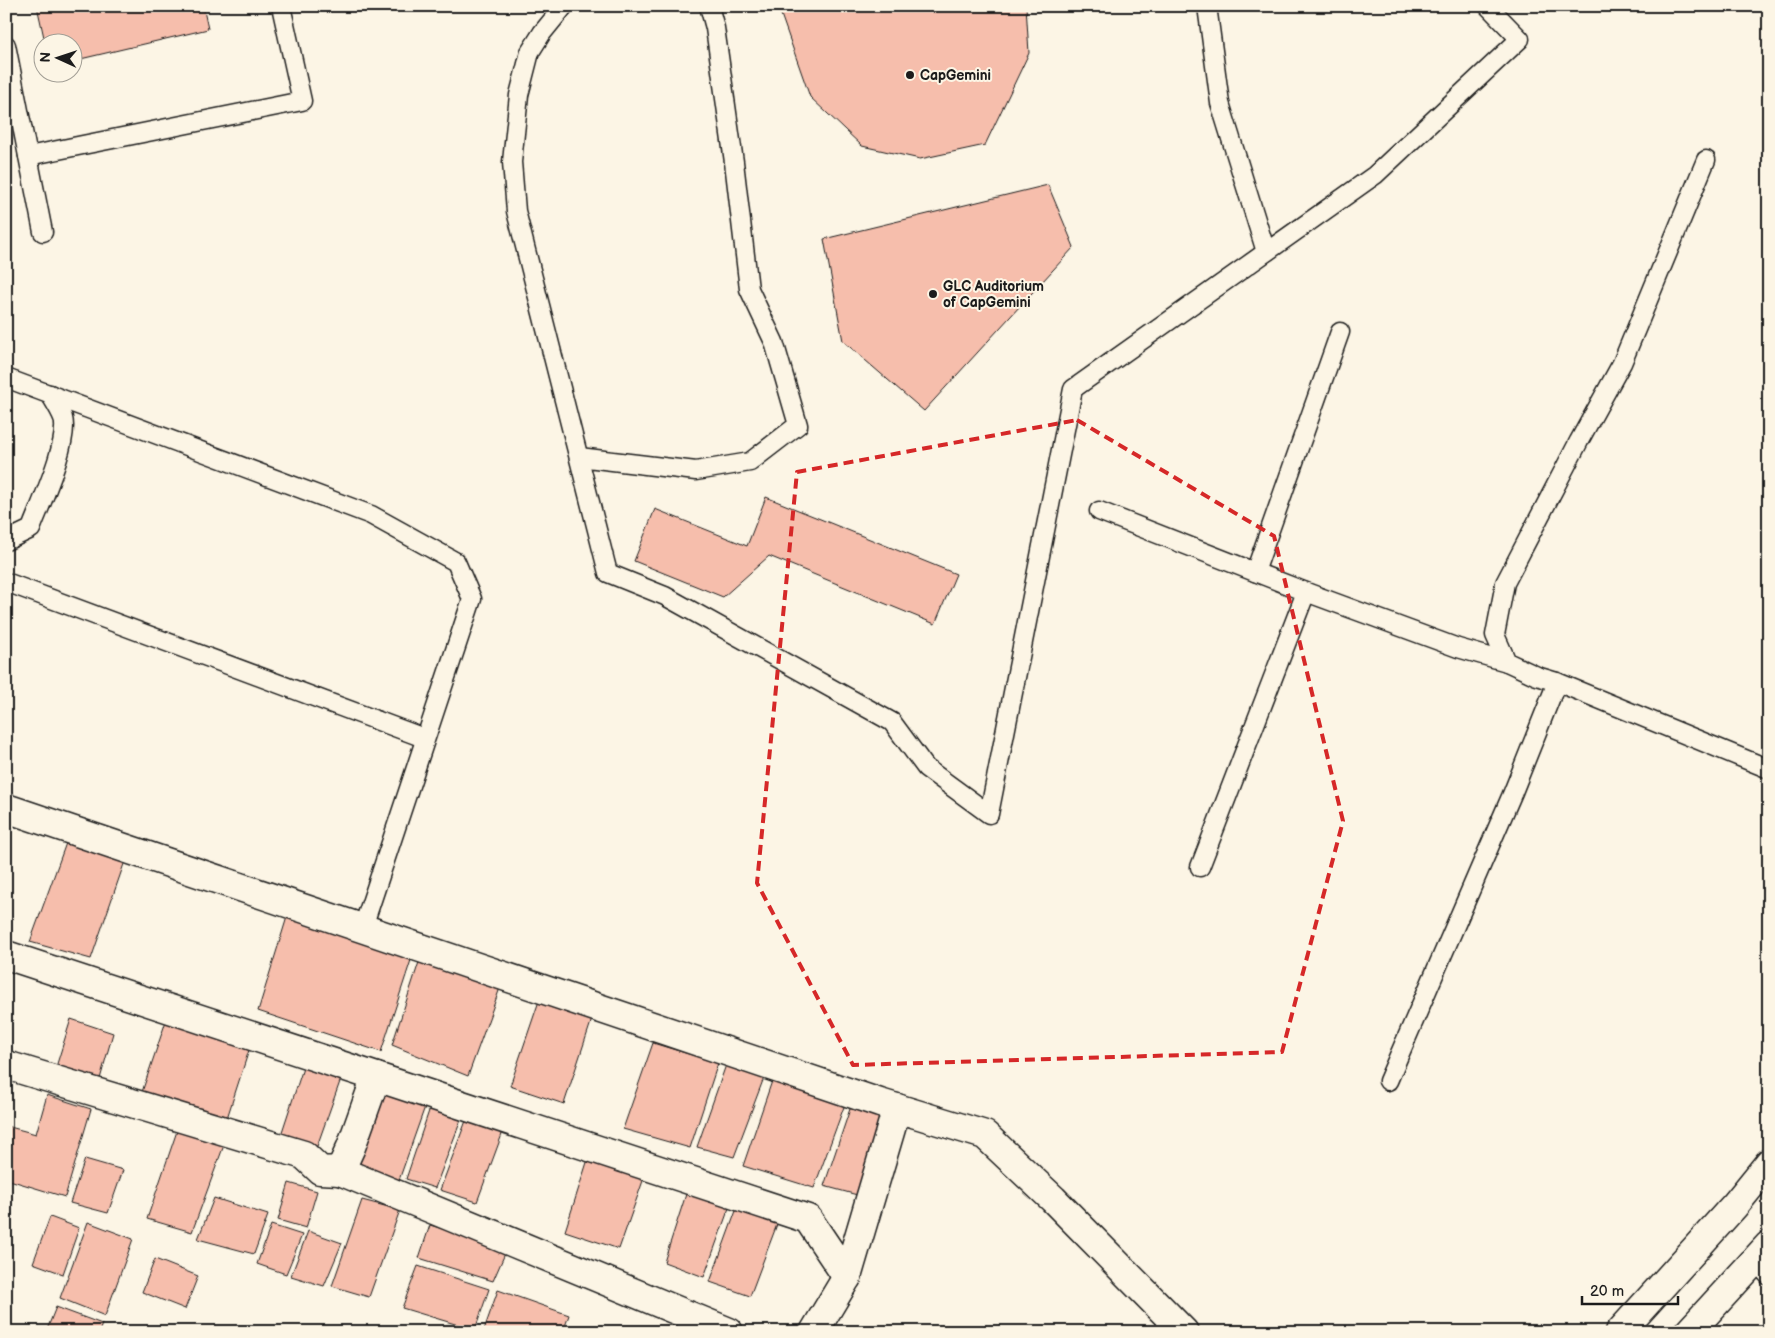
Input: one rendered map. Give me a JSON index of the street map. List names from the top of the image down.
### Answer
{
  "places": ["CapGemini", "GLC Auditorium of CapGemini"],
  "scale_bar": "20 m",
  "north": "left"
}
